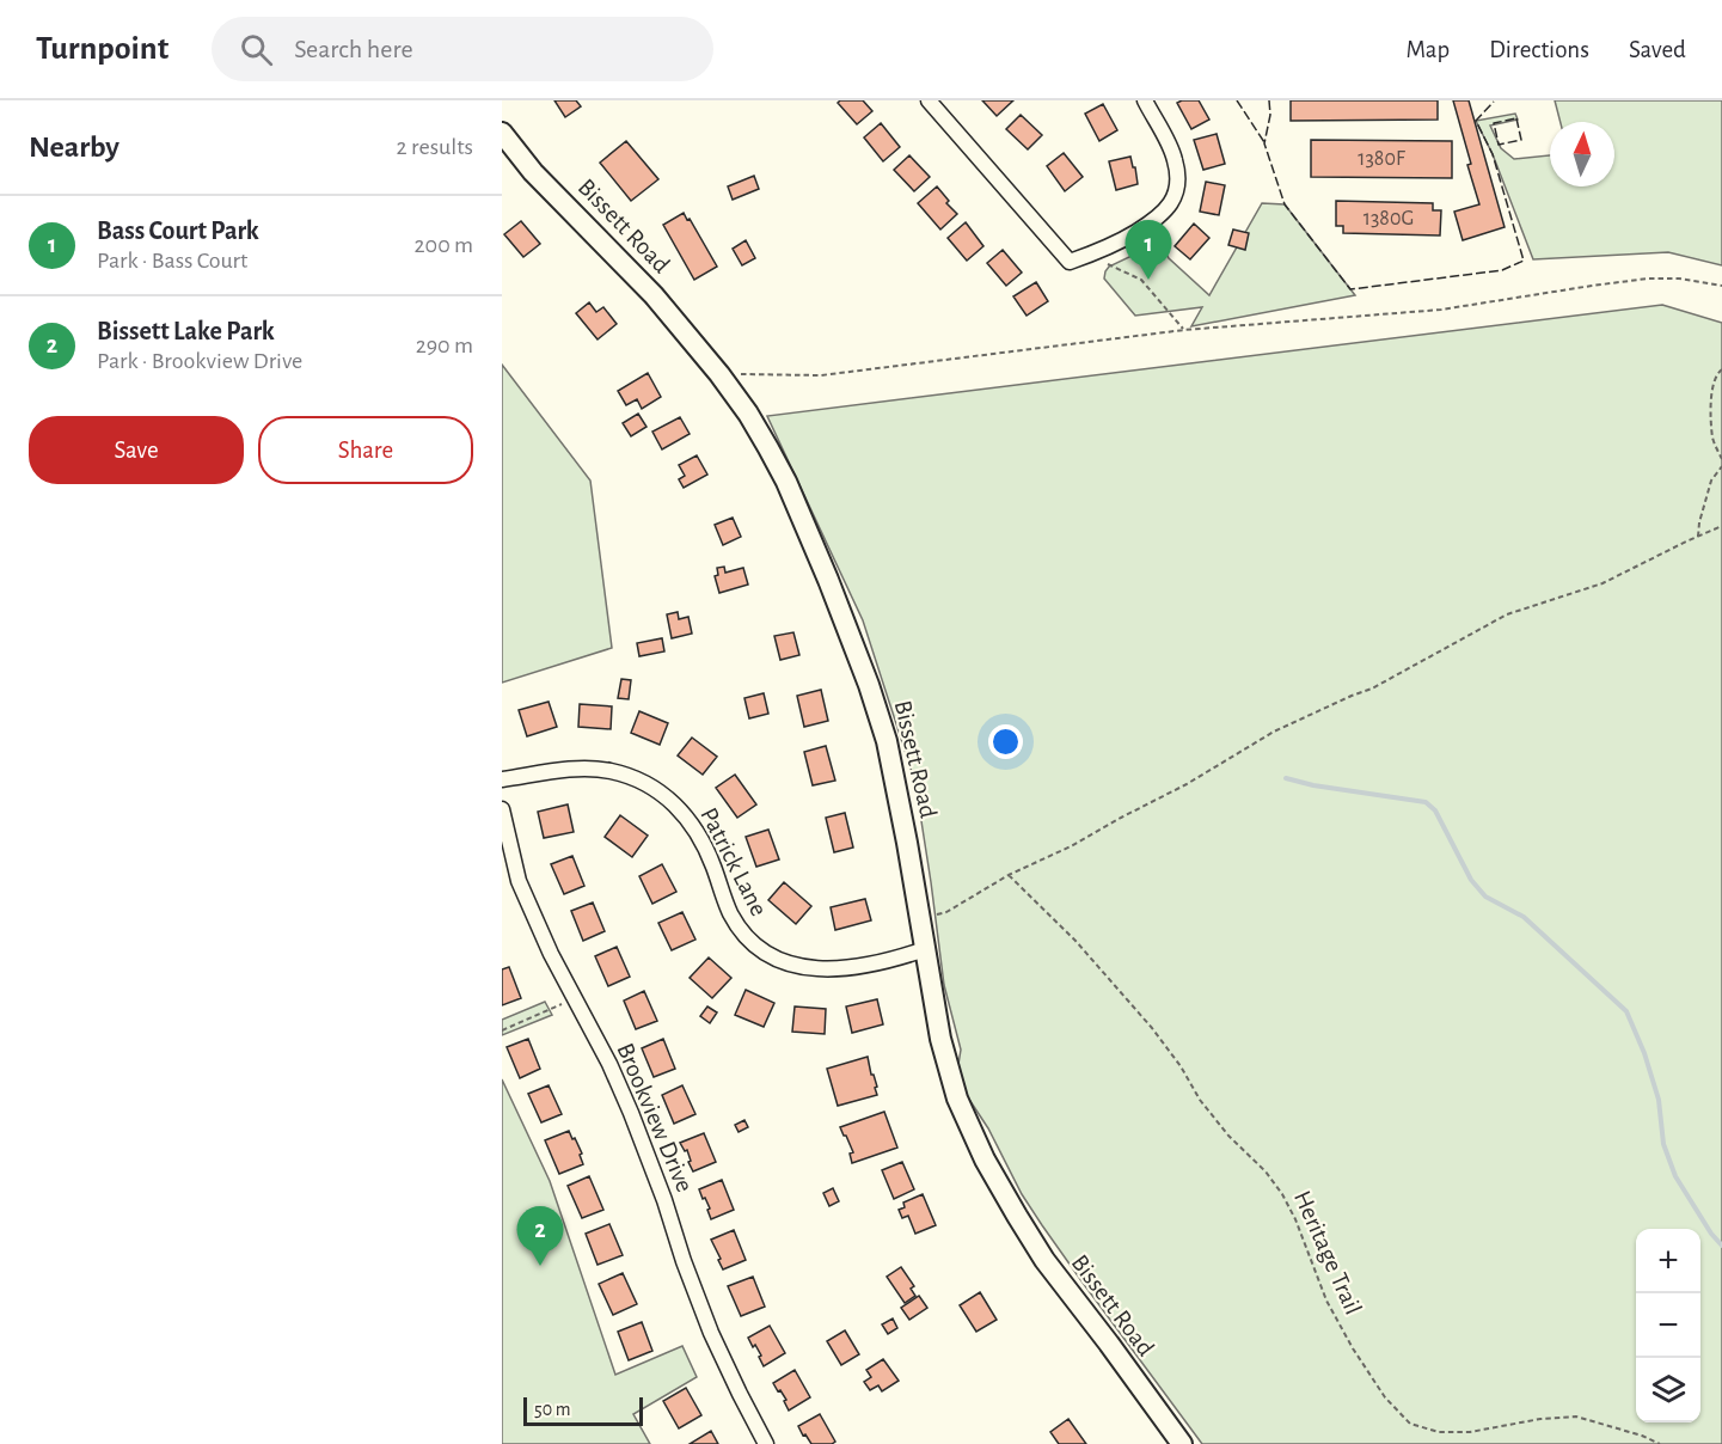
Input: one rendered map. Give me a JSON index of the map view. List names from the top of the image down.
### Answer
{
  "streets": {
    "main road": ["Bissett Road"],
    "street": ["Patrick Lane", "Brookview Drive"],
    "path": ["Heritage Trail"]
  },
  "crossings": [
    ["Bissett Road", "Patrick Lane"]
  ],
  "house_numbers": ["1380F", "1380G"],
  "scale_bar": "50 m",
  "north": "top",
  "page": {
    "header": "Turnpoint",
    "search": "Search here",
    "nav": ["Map", "Directions", "Saved"],
    "heading": ["Nearby", "2 results"],
    "list": [
      {
        "mark": "1",
        "name": "Bass Court Park",
        "note": "Park · Bass Court",
        "value": "200 m"
      },
      {
        "mark": "2",
        "name": "Bissett Lake Park",
        "note": "Park · Brookview Drive",
        "value": "290 m"
      }
    ],
    "pins": ["1", "2"],
    "buttons": ["Save", "Share"],
    "map_buttons": ["+", "−"],
    "scale": "50 m"
  }
}
